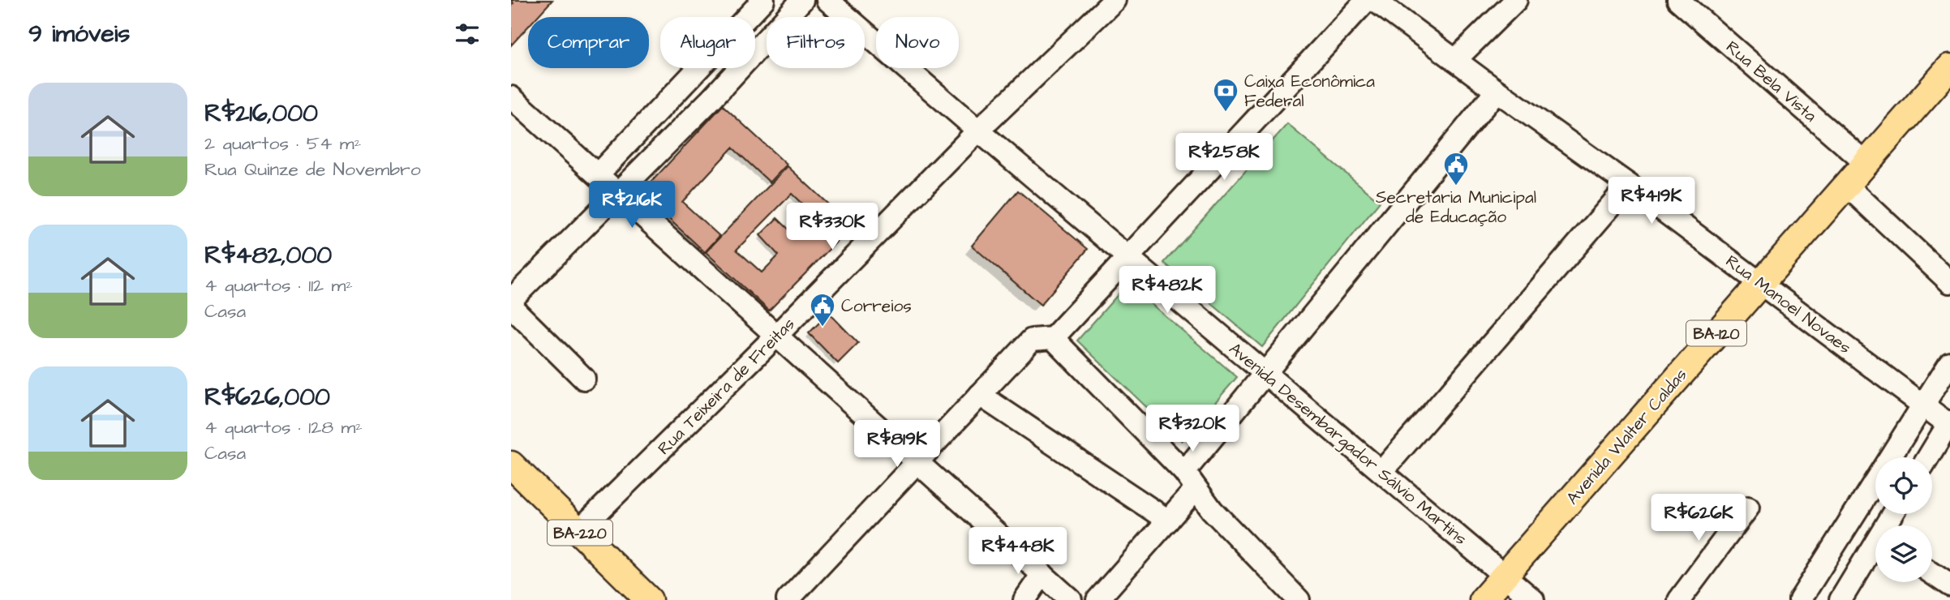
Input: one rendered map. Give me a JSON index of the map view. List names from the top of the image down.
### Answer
{
  "streets": {
    "main road": ["BA-120", "Avenida Walter Caldas", "BA-220"],
    "street": [
      "Rua Bela Vista",
      "Rua Manoel Novaes",
      "Rua Teixeira de Freitas",
      "Avenida Desembargador Sálvio Martins"
    ]
  },
  "crossings": [
    ["Rua Bela Vista", "Avenida Walter Caldas"],
    ["Rua Manoel Novaes", "Avenida Walter Caldas"],
    ["Rua Teixeira de Freitas", "Avenida Desembargador Sálvio Martins"],
    ["Rua Teixeira de Freitas", "BA-220"],
    ["Avenida Walter Caldas", "Avenida Desembargador Sálvio Martins"]
  ],
  "places": {
    "bank": ["Caixa Econômica Federal"],
    "public building": ["Secretaria Municipal de Educação", "Correios"]
  },
  "page": {
    "heading": "9 imóveis",
    "chip": [
      "Comprar",
      "Alugar",
      "Filtros",
      "Novo"
    ],
    "list": [
      {
        "name": "R$216,000",
        "note": "2 quartos · 54 m² · Rua Quinze de Novembro"
      },
      {
        "name": "R$482,000",
        "note": "4 quartos · 112 m² · Casa"
      },
      {
        "name": "R$626,000",
        "note": "4 quartos · 128 m² · Casa"
      }
    ],
    "price": [
      "R$258K",
      "R$419K",
      "R$216K",
      "R$330K",
      "R$482K",
      "R$320K",
      "R$819K",
      "R$626K",
      "R$448K"
    ]
  }
}
